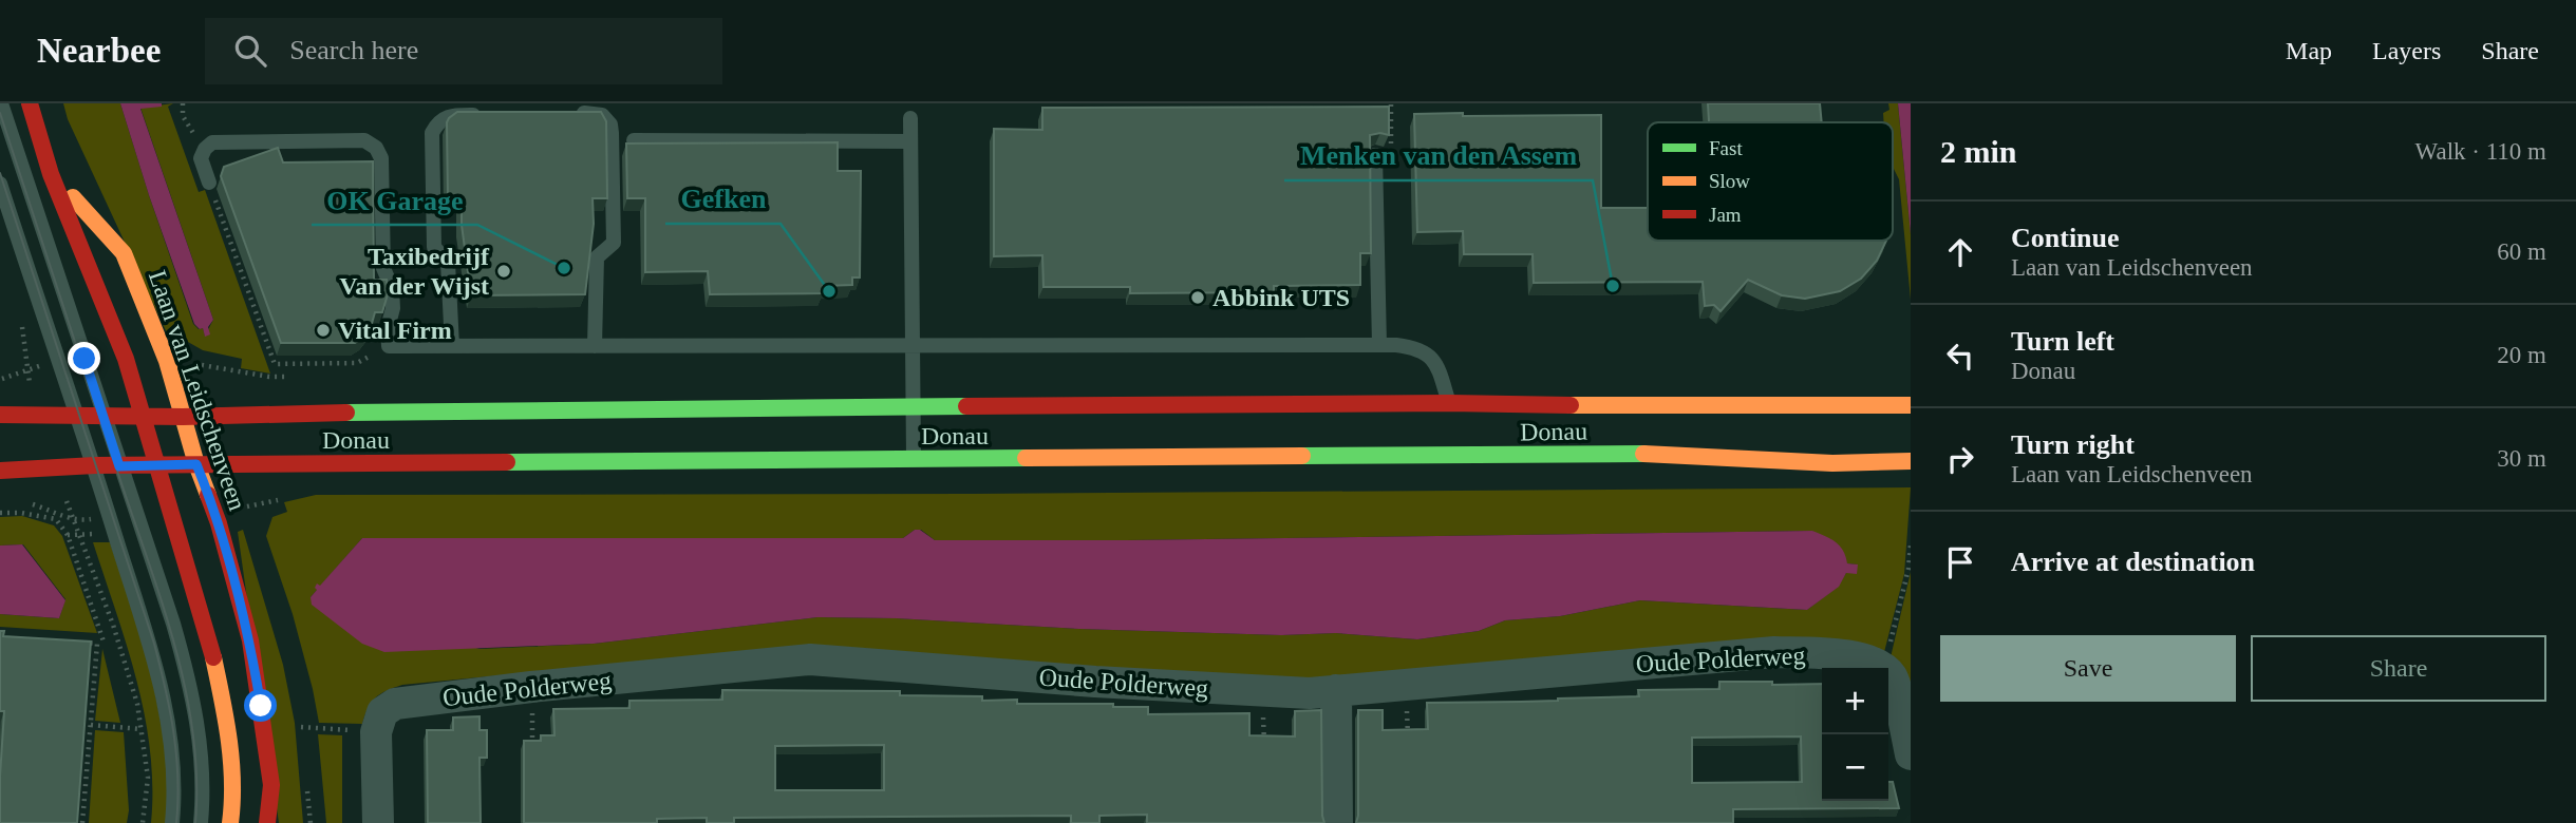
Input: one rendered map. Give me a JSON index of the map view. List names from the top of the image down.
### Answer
{
  "streets": {
    "main road": ["Laan van Leidschenveen", "Donau"],
    "street": ["Oude Polderweg"]
  },
  "crossings": [
    ["Laan van Leidschenveen", "Donau"]
  ],
  "places": [
    "OK Garage",
    "Taxibedrijf Van der Wijst",
    "Menken van den Assem",
    "Gefken",
    "Abbink UTS",
    "Vital Firm"
  ],
  "legend": ["Fast", "Slow", "Jam"],
  "page": {
    "header": "Nearbee",
    "search": "Search here",
    "nav": ["Map", "Layers", "Share"],
    "heading": ["2 min", "Walk · 110 m"],
    "list": [
      ["Continue", "Laan van Leidschenveen", "60 m"],
      ["Turn left", "Donau", "20 m"],
      ["Turn right", "Laan van Leidschenveen", "30 m"],
      "Arrive at destination"
    ],
    "buttons": ["Save", "Share"],
    "map_buttons": ["+", "−"]
  }
}
